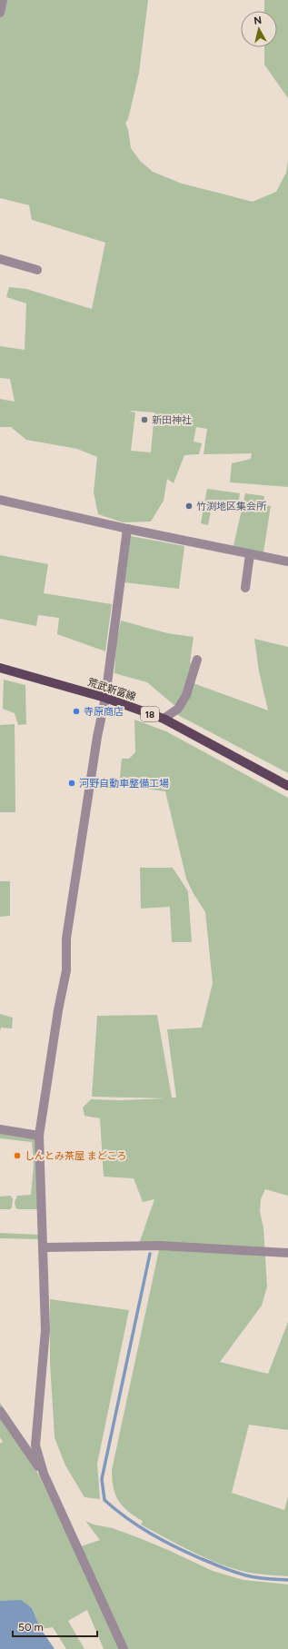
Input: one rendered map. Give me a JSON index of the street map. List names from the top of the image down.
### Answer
{
  "streets": {
    "main road": ["荒武新富線", "18"]
  },
  "places": [
    "新田神社",
    "竹渕地区集会所",
    "寺原商店",
    "河野自動車整備工場",
    "しんとみ茶屋 まどころ"
  ],
  "scale_bar": "50 m",
  "north": "top"
}
